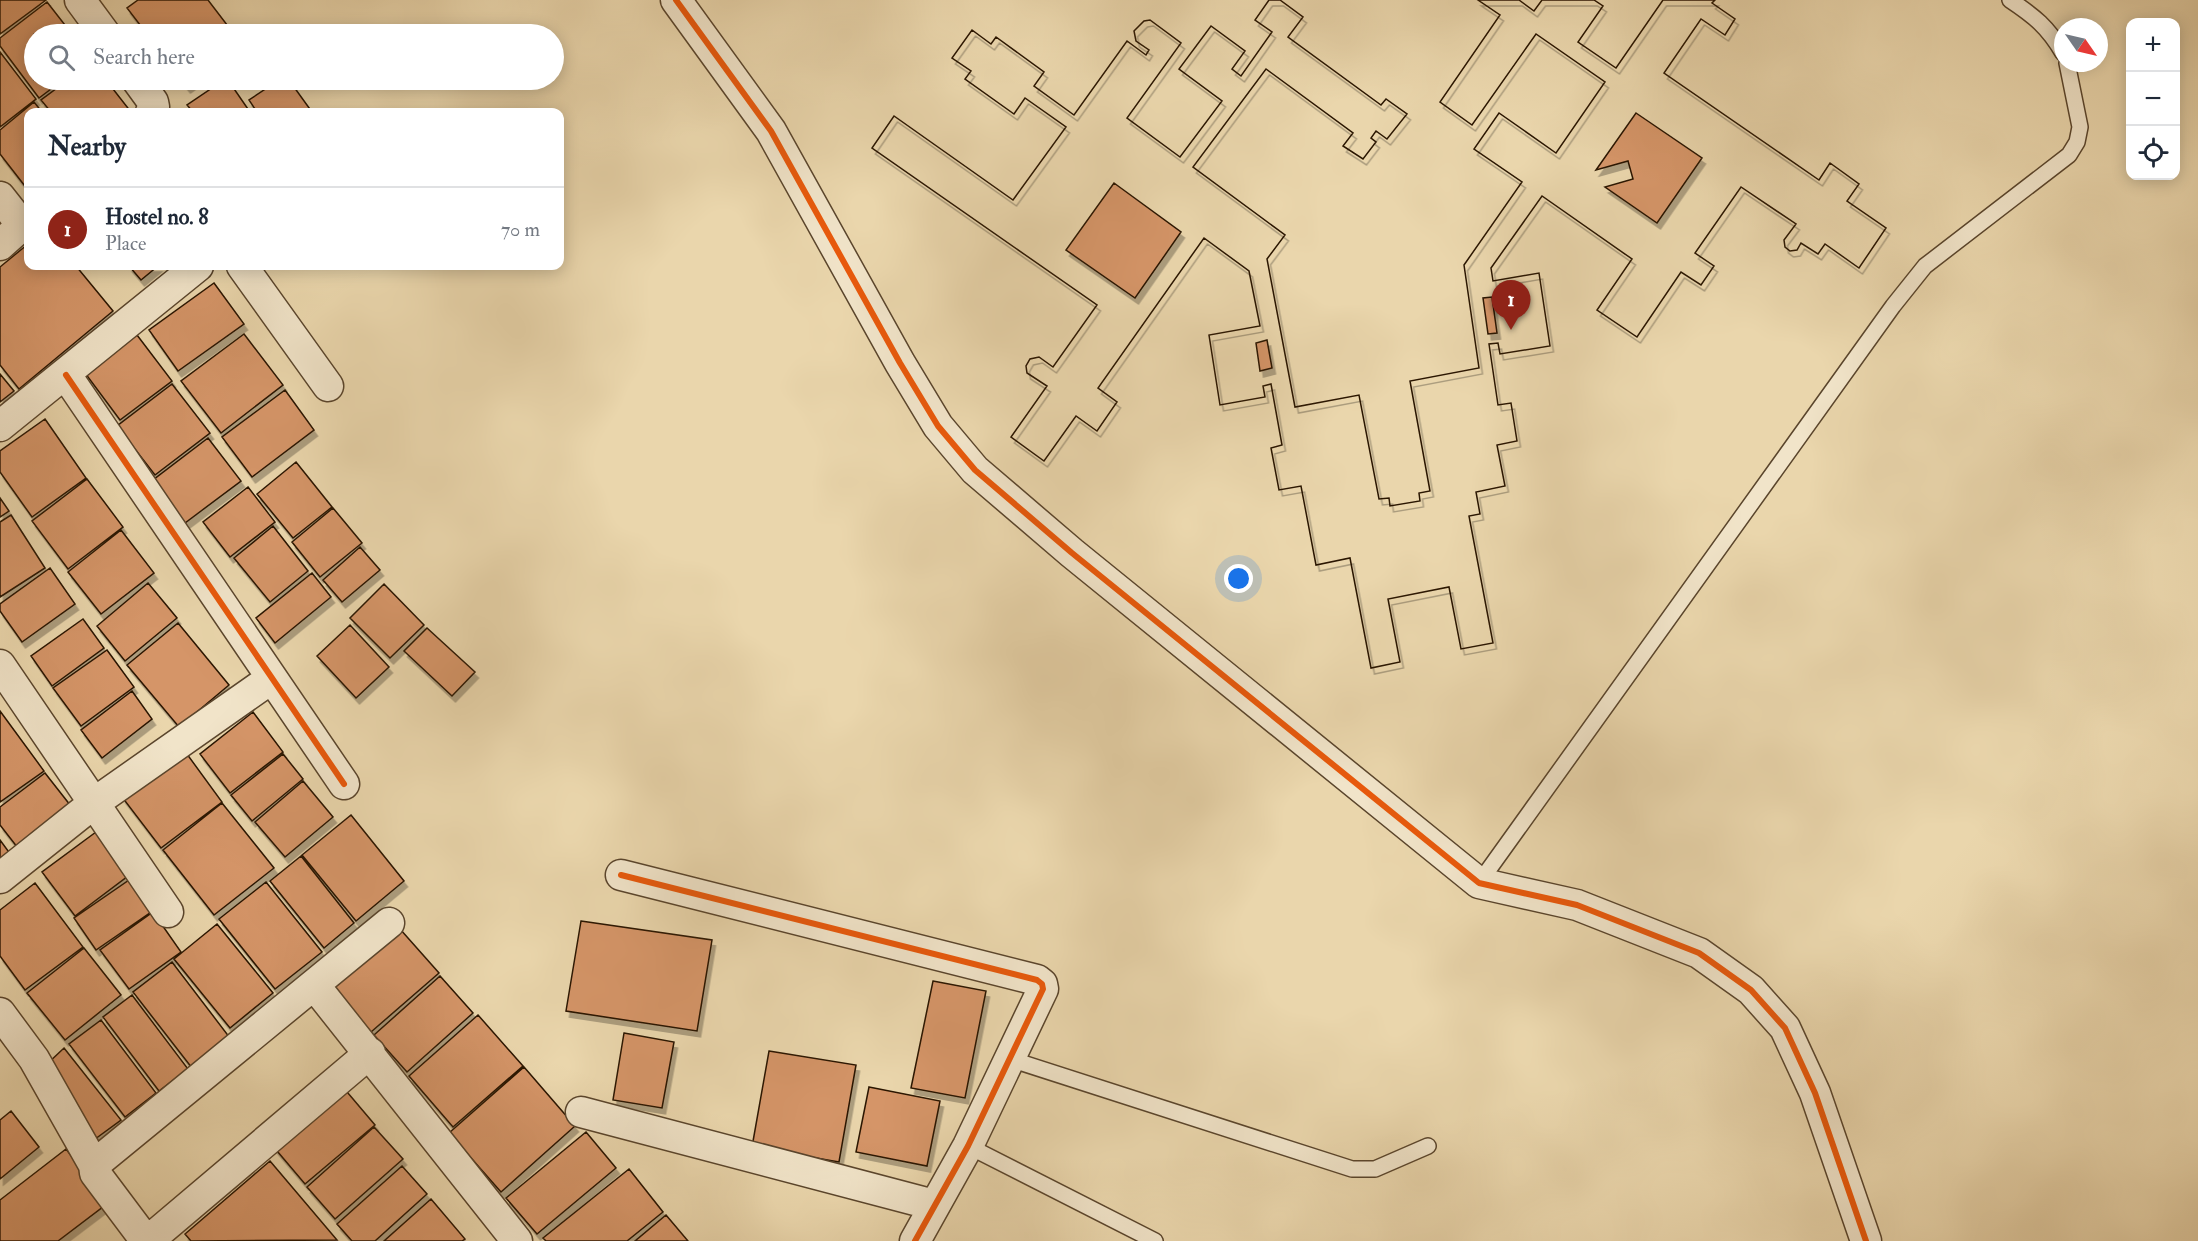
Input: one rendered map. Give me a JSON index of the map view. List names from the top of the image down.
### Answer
{
  "north": "bottom right",
  "page": {
    "map_buttons": ["+", "−"],
    "search": "Search here",
    "heading": "Nearby",
    "list": [
      {
        "mark": "1",
        "name": "Hostel no. 8",
        "note": "Place",
        "value": "70 m"
      }
    ],
    "pins": "1"
  }
}
